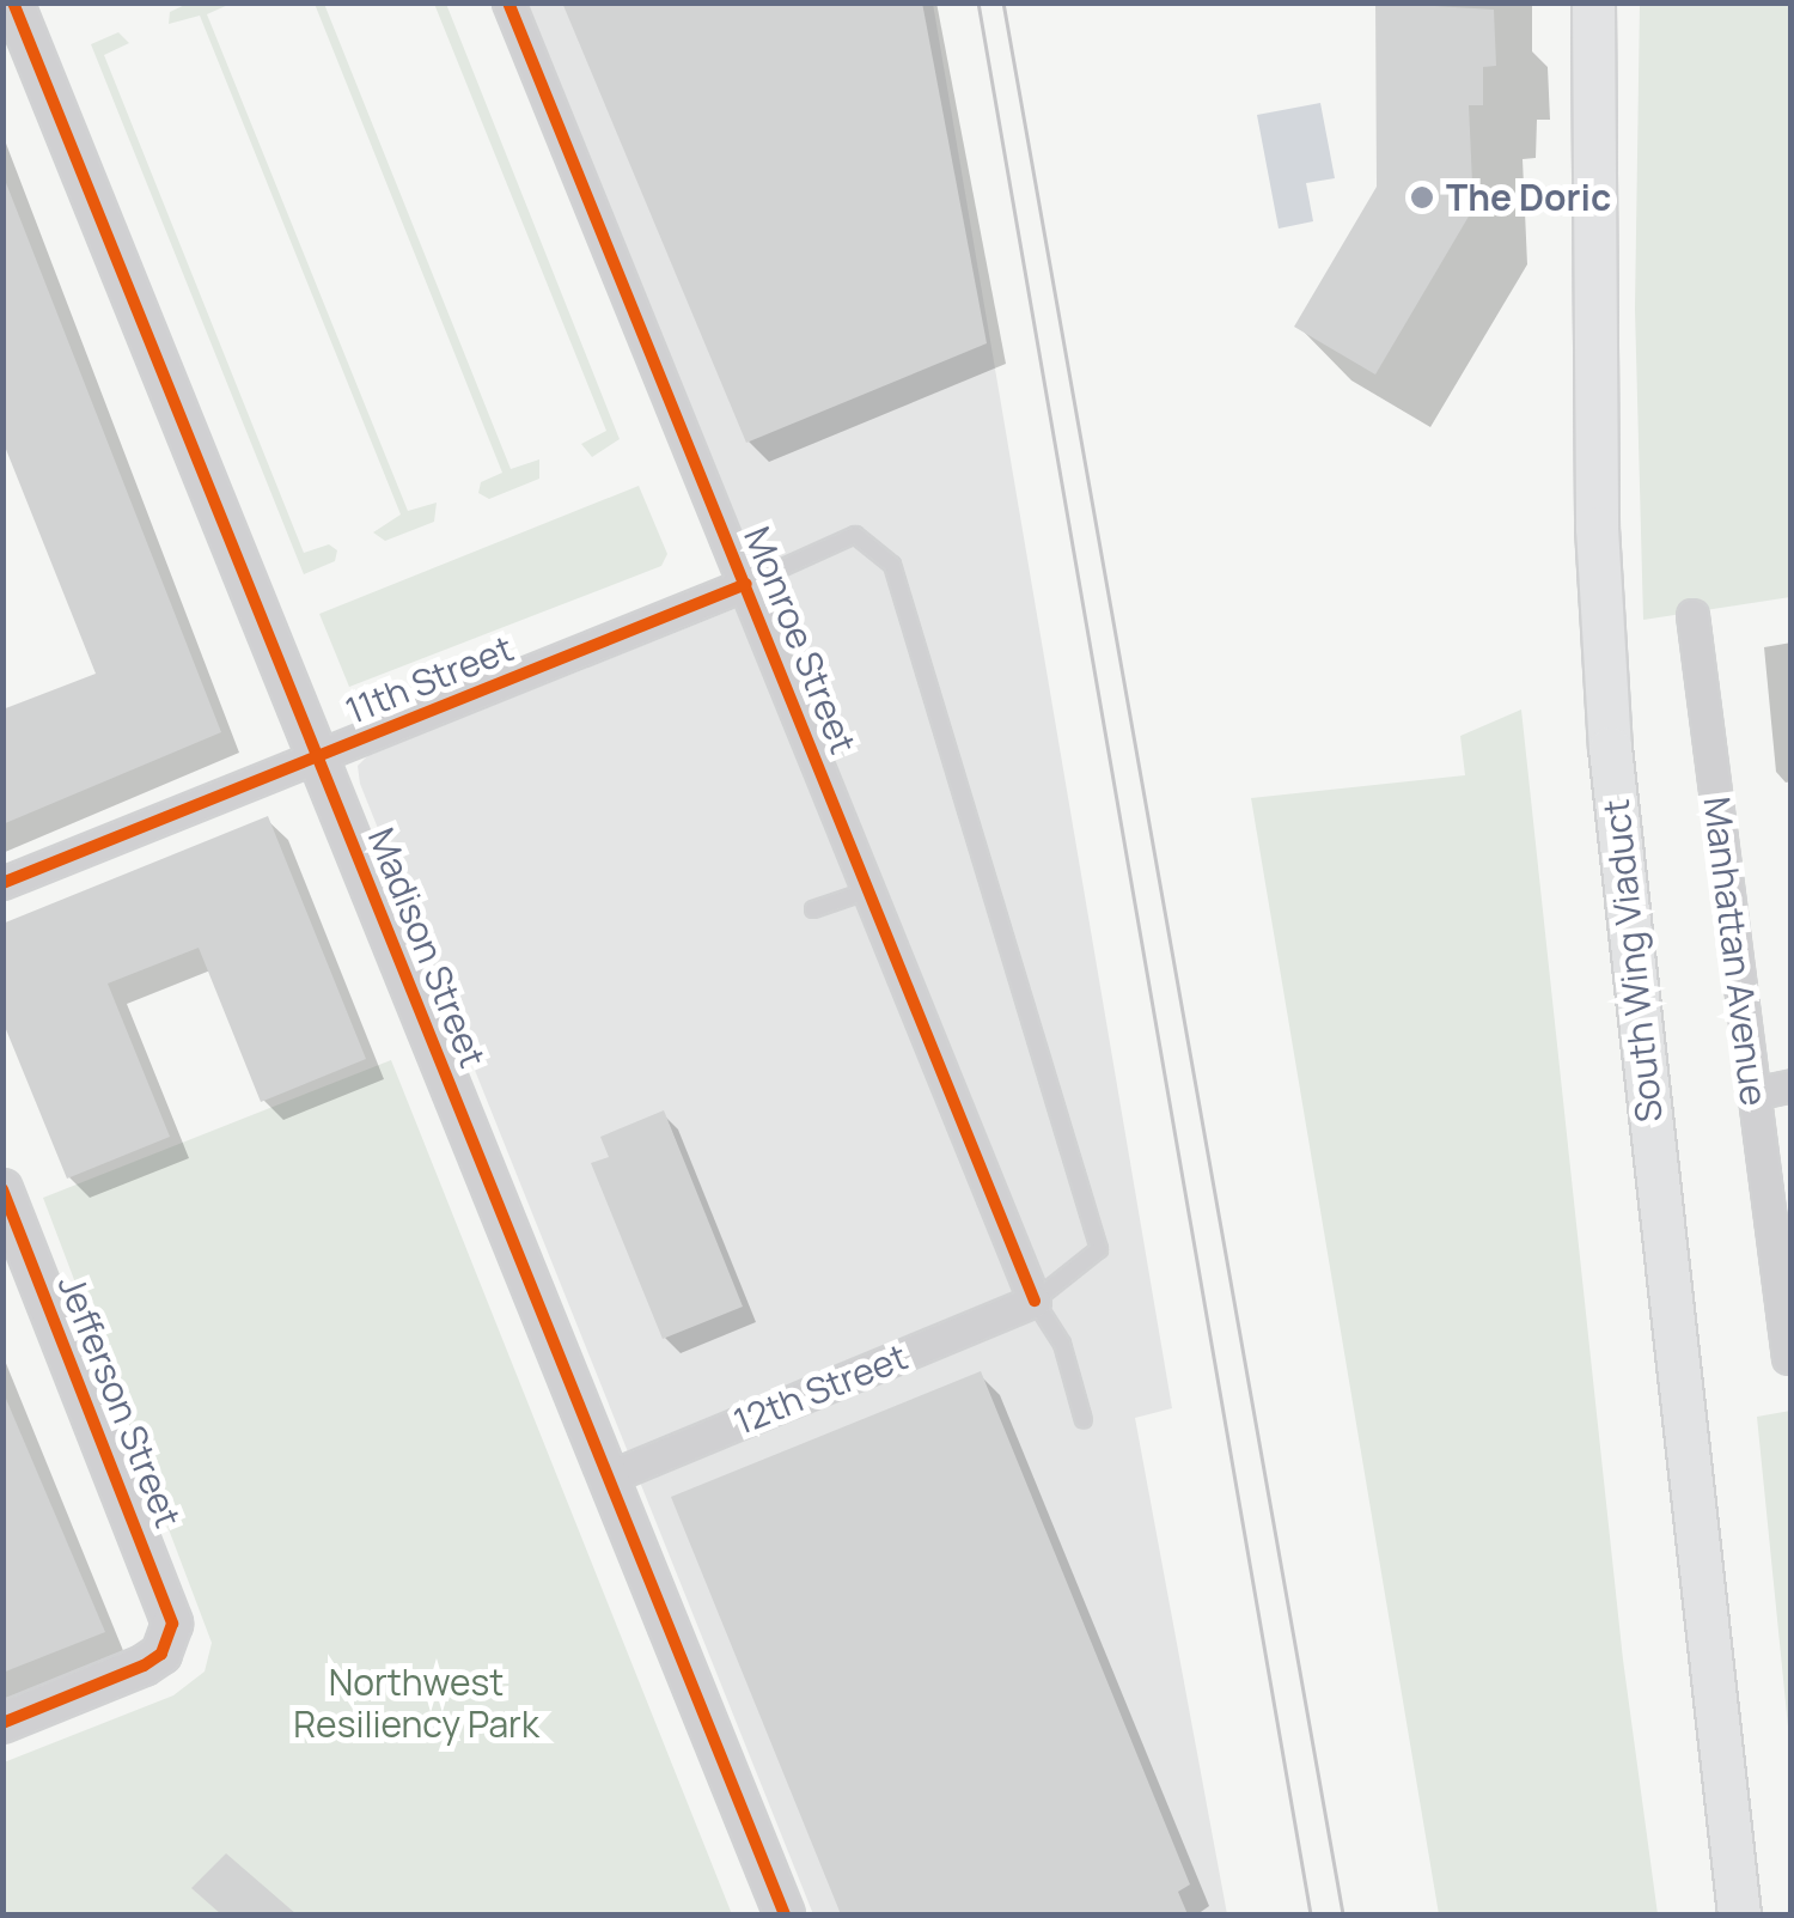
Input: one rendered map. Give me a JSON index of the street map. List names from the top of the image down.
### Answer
{
  "streets": {
    "main road": ["South Wing Viaduct"],
    "street": [
      "Monroe Street",
      "11th Street",
      "Madison Street",
      "Manhattan Avenue",
      "12th Street",
      "Jefferson Street"
    ]
  },
  "crossings": [
    ["Monroe Street", "11th Street"],
    ["Monroe Street", "12th Street"],
    ["11th Street", "Madison Street"],
    ["Madison Street", "12th Street"]
  ],
  "parks": ["Northwest Resiliency Park"],
  "places": ["The Doric"]
}
